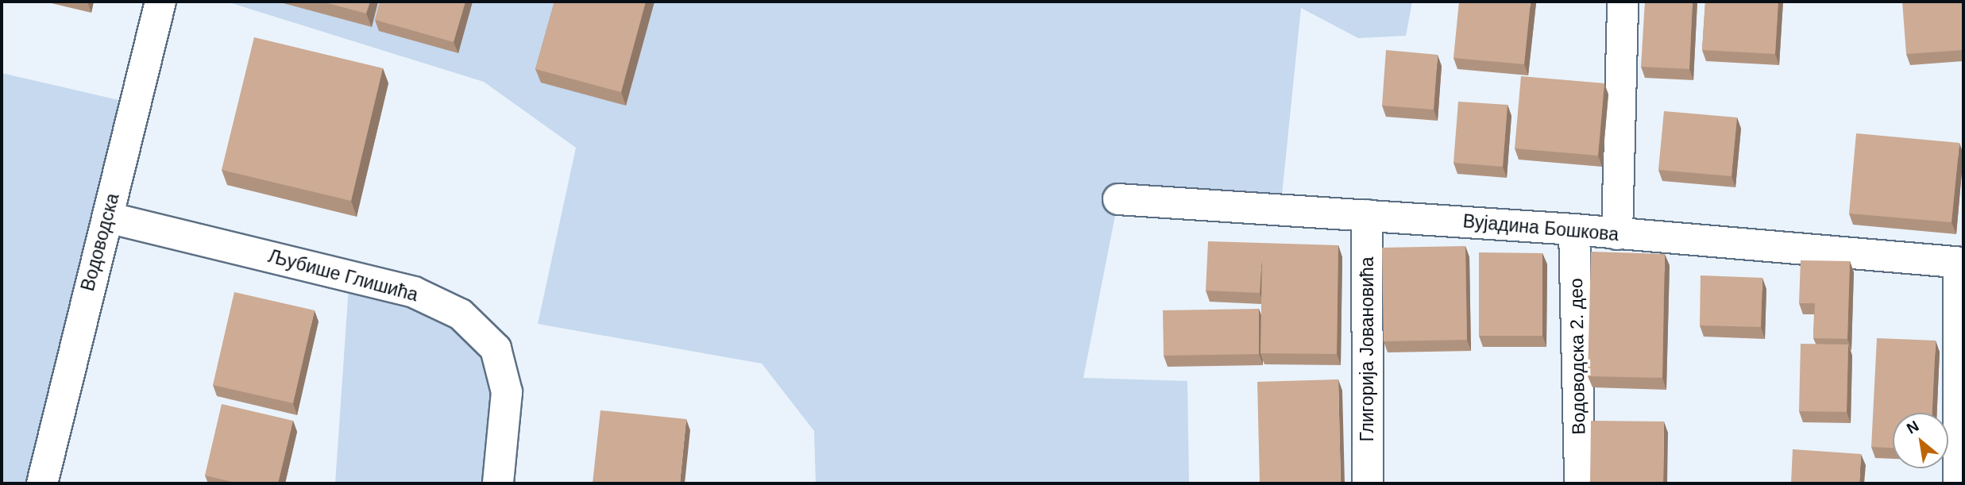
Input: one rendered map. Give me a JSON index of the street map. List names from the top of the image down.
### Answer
{
  "streets": {
    "street": [
      "Вујадина Бошкова",
      "Водоводска",
      "Љубише Глишића",
      "Глигорија Јовановића",
      "Водоводска 2. део"
    ]
  },
  "crossings": [
    ["Вујадина Бошкова", "Глигорија Јовановића"],
    ["Вујадина Бошкова", "Водоводска 2. део"],
    ["Водоводска", "Љубише Глишића"]
  ],
  "north": "top left"
}
